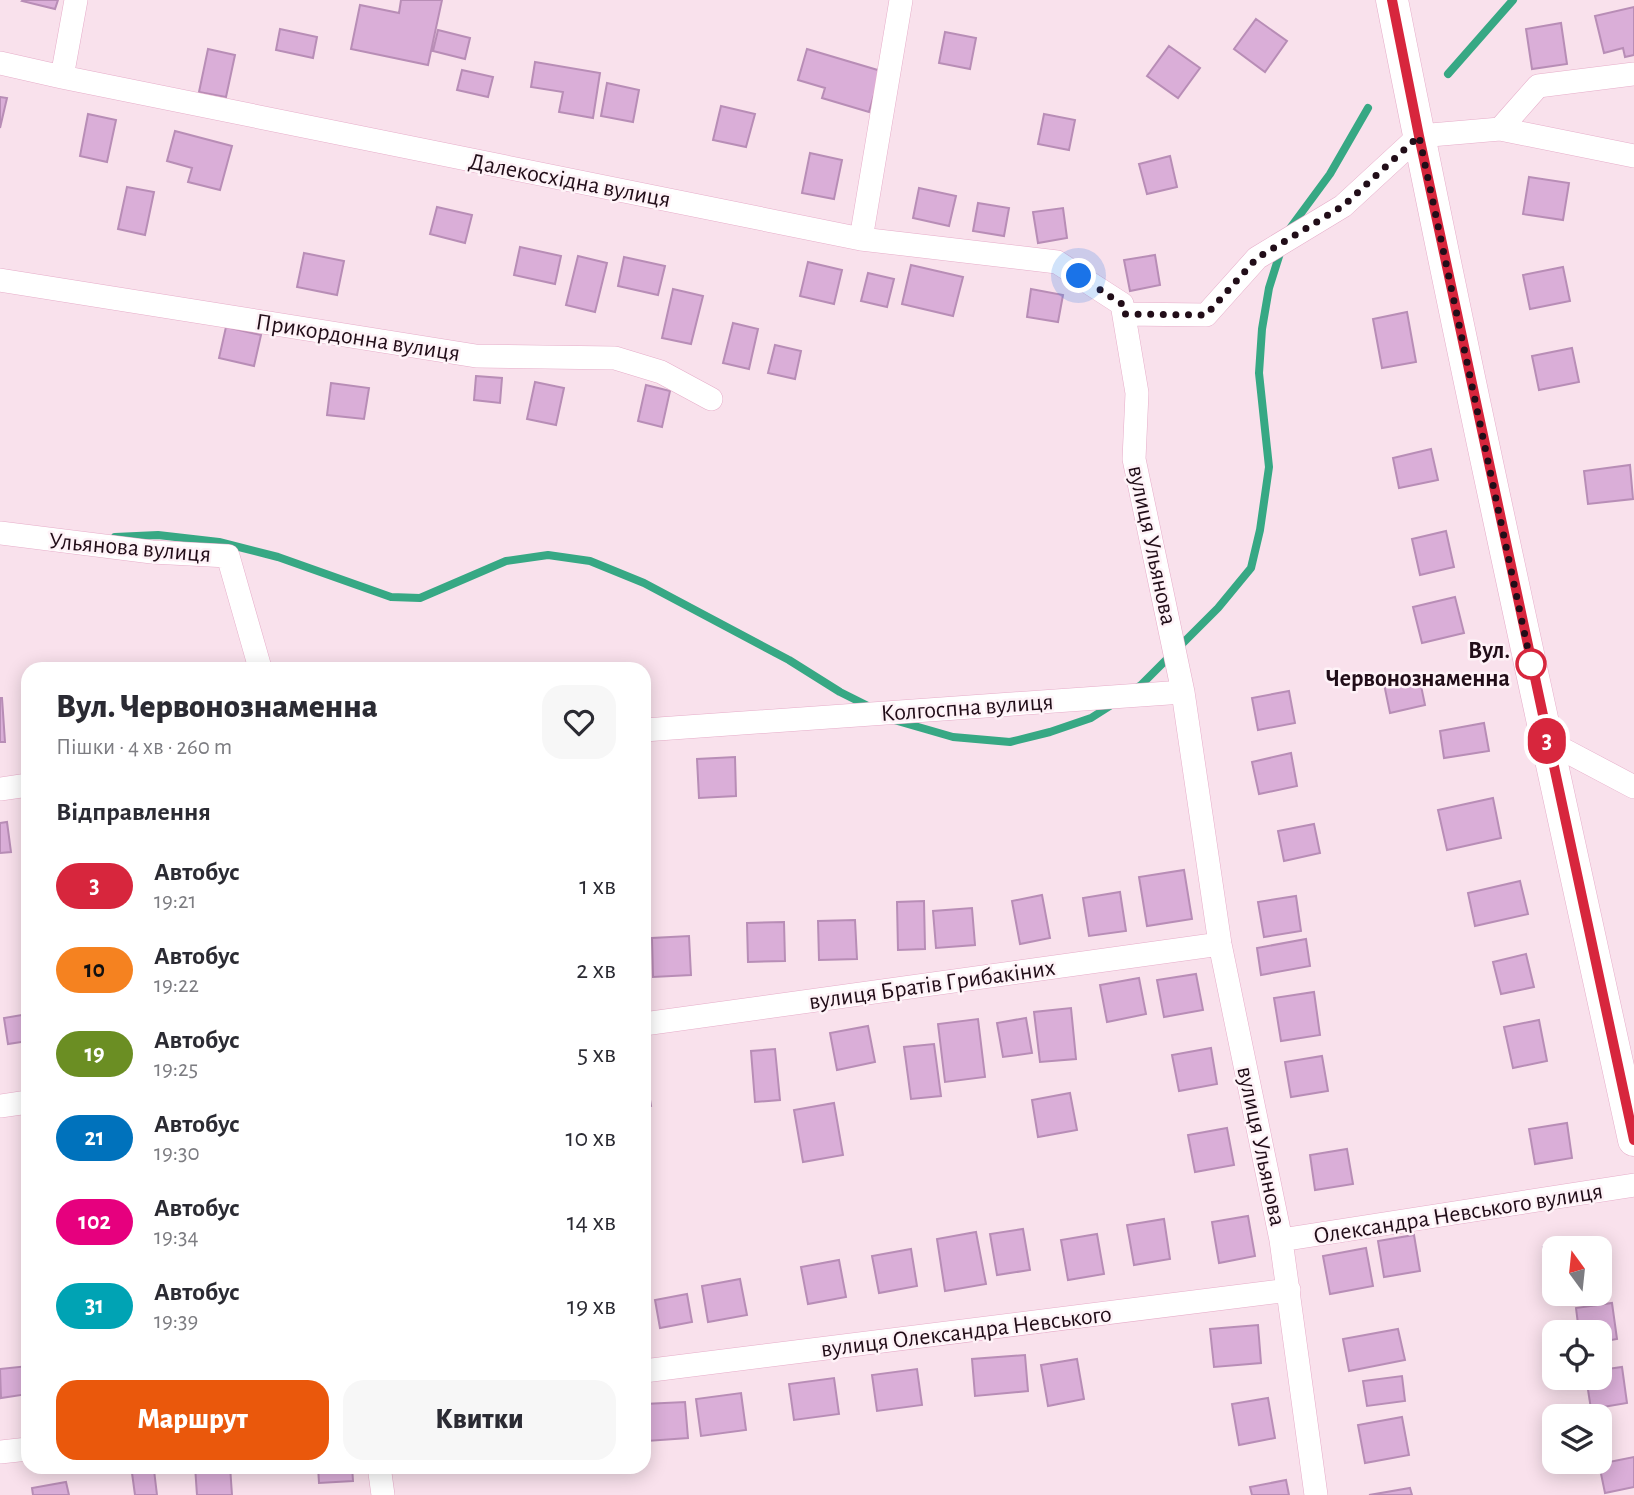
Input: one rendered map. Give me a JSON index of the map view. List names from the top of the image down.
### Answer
{
  "streets": {
    "street": [
      "Далекосхідна вулиця",
      "Прикордонна вулиця",
      "вулиця Ульянова",
      "Ульянова вулиця",
      "Колгоспна вулиця",
      "вулиця Братів Грибакіних",
      "Олександра Невського вулиця",
      "вулиця Олександра Невського"
    ]
  },
  "crossings": [
    ["Далекосхідна вулиця", "вулиця Ульянова"],
    ["вулиця Ульянова", "Колгоспна вулиця"],
    ["вулиця Ульянова", "вулиця Братів Грибакіних"],
    ["вулиця Ульянова", "Олександра Невського вулиця"],
    ["вулиця Ульянова", "вулиця Олександра Невського"]
  ],
  "places": ["Вул. Червонознаменна"],
  "lines": ["bus line 3"],
  "north": "top",
  "page": {
    "on_map": "3",
    "heading": [
      ["Вул. Червонознаменна", "Пішки · 4 хв · 260 m"],
      "Відправлення"
    ],
    "list": [
      {
        "mark": "3",
        "name": "Автобус",
        "note": "19:21",
        "value": "1 хв"
      },
      {
        "mark": "10",
        "name": "Автобус",
        "note": "19:22",
        "value": "2 хв"
      },
      {
        "mark": "19",
        "name": "Автобус",
        "note": "19:25",
        "value": "5 хв"
      },
      {
        "mark": "21",
        "name": "Автобус",
        "note": "19:30",
        "value": "10 хв"
      },
      {
        "mark": "102",
        "name": "Автобус",
        "note": "19:34",
        "value": "14 хв"
      },
      {
        "mark": "31",
        "name": "Автобус",
        "note": "19:39",
        "value": "19 хв"
      }
    ],
    "buttons": ["Маршрут", "Квитки"]
  }
}
